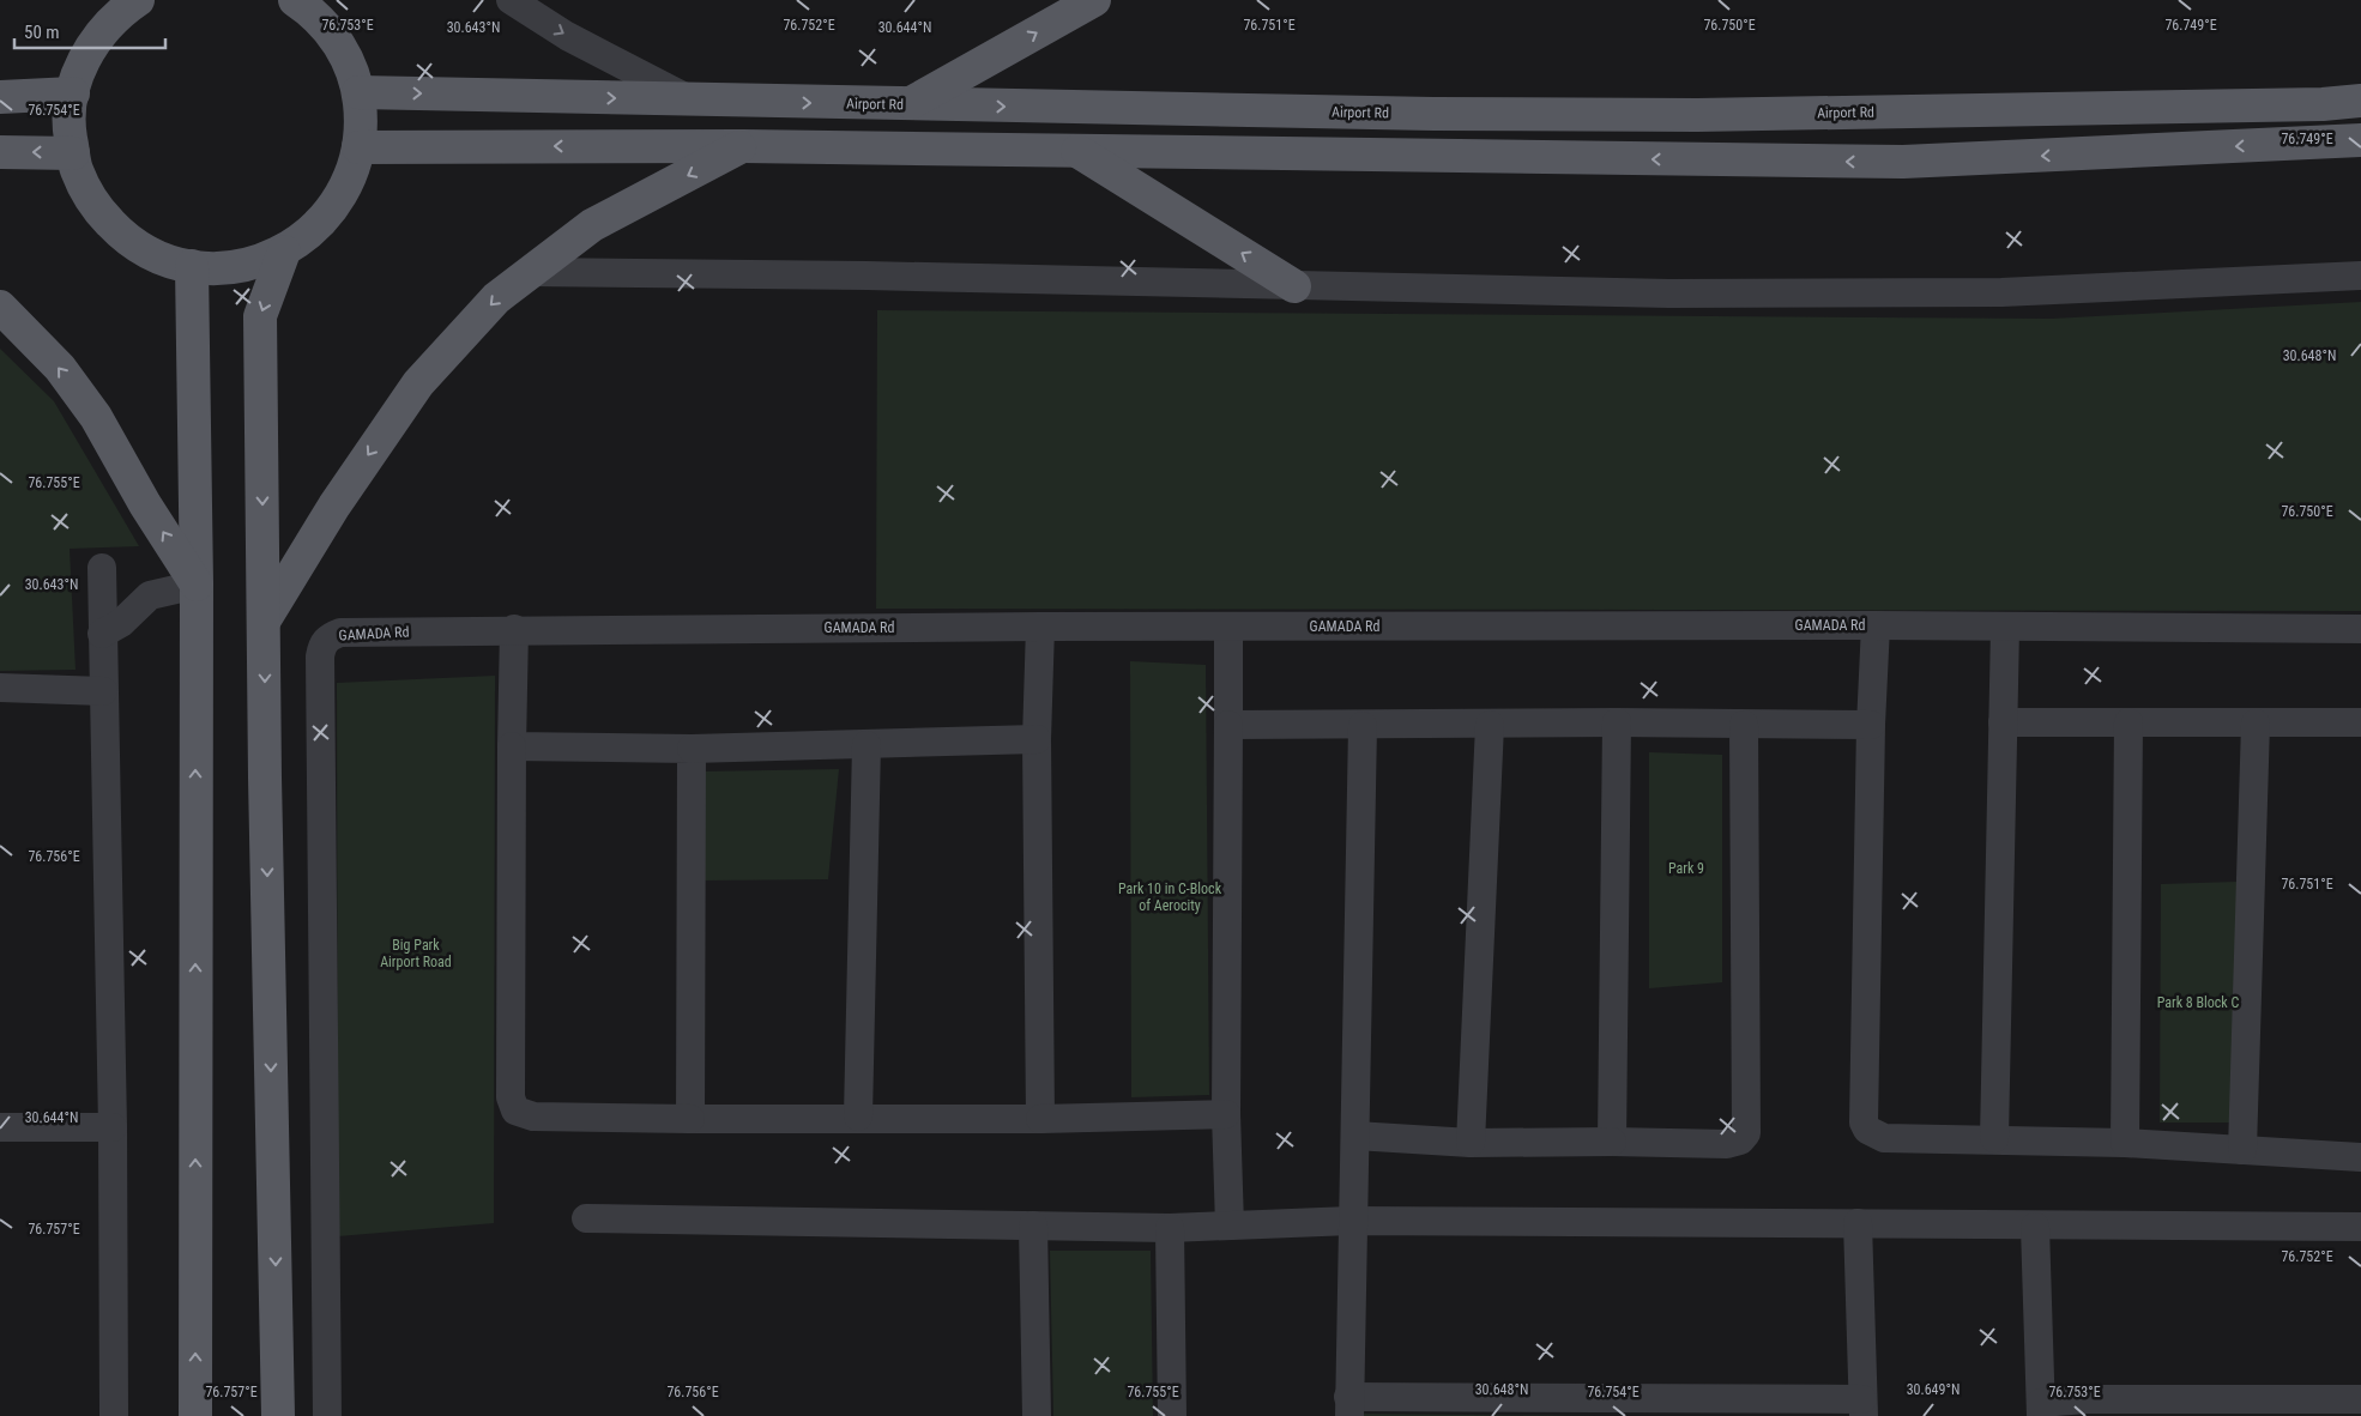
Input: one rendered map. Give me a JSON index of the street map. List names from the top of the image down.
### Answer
{
  "streets": {
    "main road": ["Airport Rd"],
    "street": ["GAMADA Rd"]
  },
  "parks": [
    "Park 9",
    "Park 10 in C-Block of Aerocity",
    "Big Park Airport Road",
    "Park 8 Block C"
  ],
  "scale_bar": "50 m",
  "coordinates": [
    "76.750°E",
    "76.753°E",
    "76.752°E",
    "76.751°E",
    "76.749°E",
    "30.643°N",
    "30.644°N",
    "76.754°E",
    "30.648°N",
    "76.755°E",
    "76.756°E",
    "76.757°E",
    "30.649°N"
  ]
}
